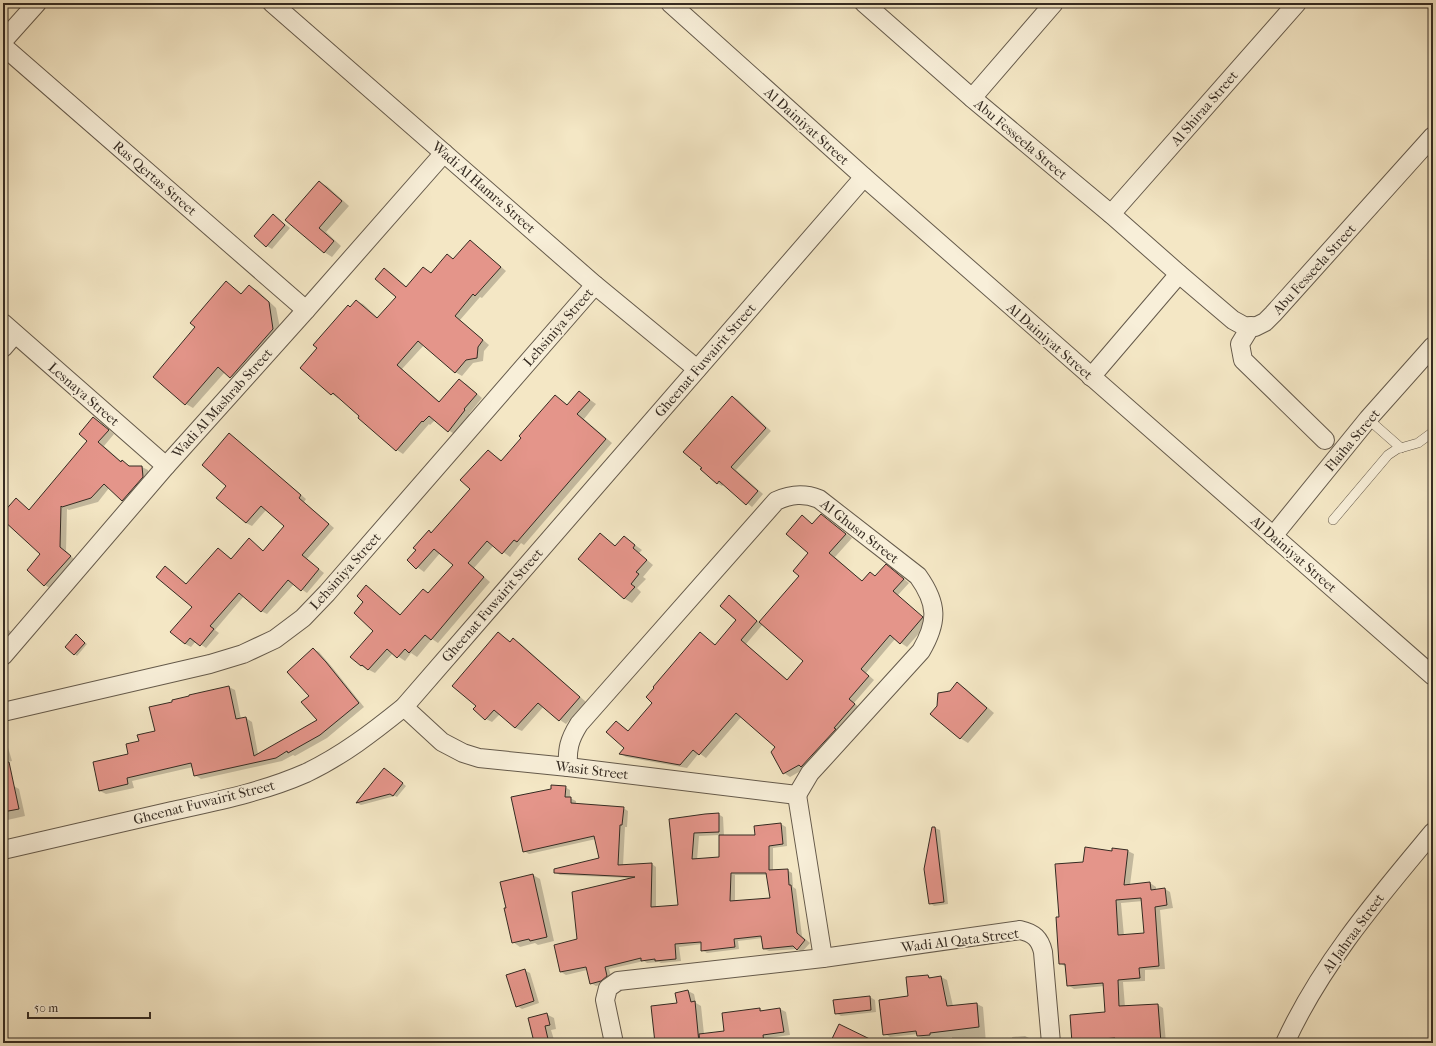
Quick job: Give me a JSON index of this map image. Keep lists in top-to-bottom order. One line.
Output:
{"streets":{"street":["Al Shiraa Street","Al Dainiyat Street","Abu Fesseela Street","Ras Qertas Street","Wadi Al Hamra Street","Lehsiniya Street","Gheenat Fuwairit Street","Lesnaya Street","Wadi Al Mashrab Street","Flaiha Street","Al Ghusn Street","Wasit Street","Al Jahraa Street","Wadi Al Qata Street"]},"crossings":[["Al Shiraa Street","Abu Fesseela Street"],["Al Dainiyat Street","Gheenat Fuwairit Street"],["Al Dainiyat Street","Flaiha Street"],["Ras Qertas Street","Wadi Al Mashrab Street"],["Wadi Al Hamra Street","Lehsiniya Street"],["Wadi Al Hamra Street","Gheenat Fuwairit Street"],["Wadi Al Hamra Street","Wadi Al Mashrab Street"],["Gheenat Fuwairit Street","Wasit Street"],["Lesnaya Street","Wadi Al Mashrab Street"],["Al Ghusn Street","Wasit Street"]],"scale_bar":"50 m"}
